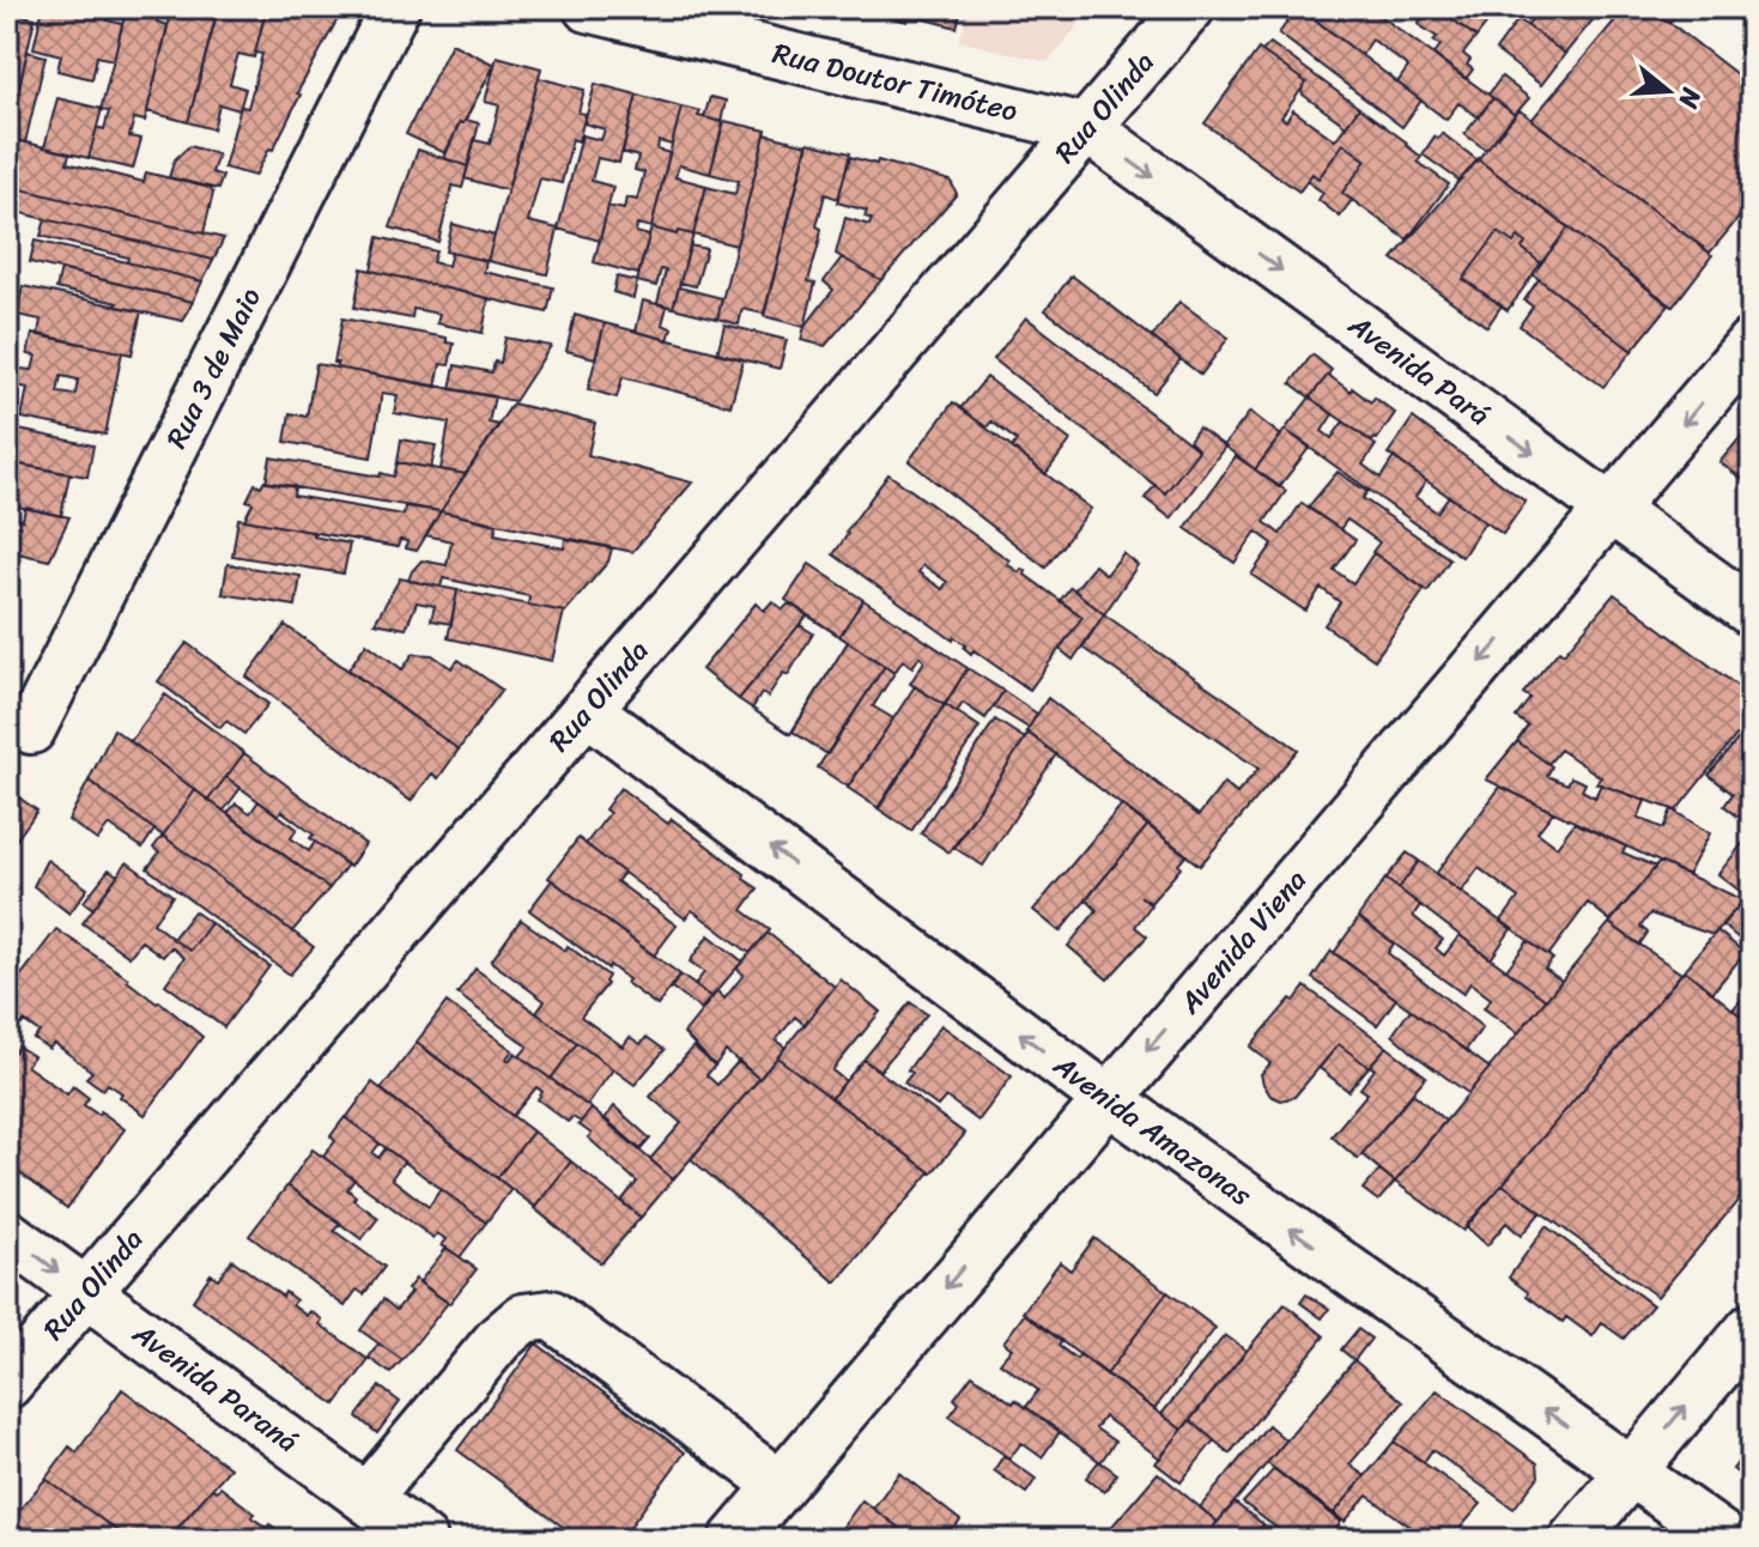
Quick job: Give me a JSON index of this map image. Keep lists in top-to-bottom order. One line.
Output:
{"streets":{"street":["Rua Doutor Timóteo","Rua Olinda","Rua 3 de Maio","Avenida Pará","Avenida Viena","Avenida Amazonas","Avenida Paraná"]},"crossings":[["Rua Doutor Timóteo","Rua Olinda"],["Rua Doutor Timóteo","Avenida Pará"],["Rua Olinda","Avenida Pará"],["Rua Olinda","Avenida Amazonas"],["Rua Olinda","Avenida Paraná"],["Avenida Pará","Avenida Viena"],["Avenida Viena","Avenida Amazonas"]],"one_way":["Avenida Pará","Avenida Viena","Avenida Amazonas"],"north":"right"}
